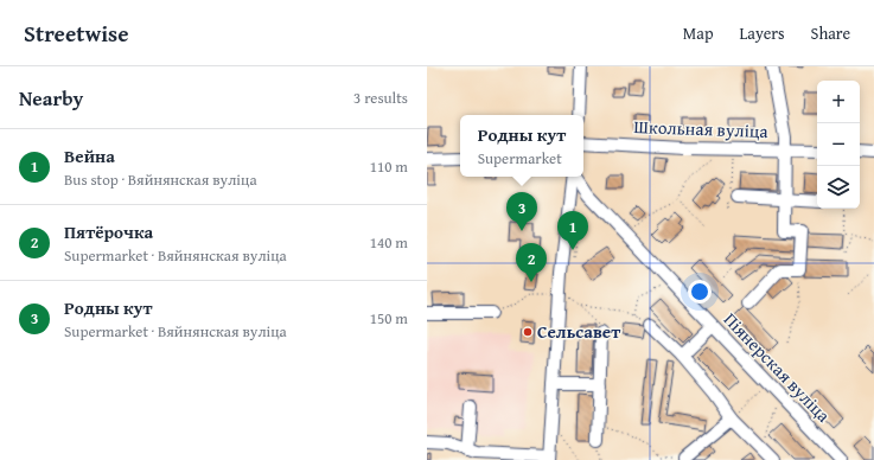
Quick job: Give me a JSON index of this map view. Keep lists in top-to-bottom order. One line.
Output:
{"streets":{"street":["Школьная вуліца","Піянерская вуліца"]},"places":["Сельсавет"],"page":{"header":"Streetwise","nav":["Map","Layers","Share"],"heading":["Nearby","3 results"],"map_buttons":["+","−"],"popup":["Родны кут","Supermarket"],"list":[{"mark":"1","name":"Вейна","note":"Bus stop · Вяйнянская вуліца","value":"110 m"},{"mark":"2","name":"Пятёрочка","note":"Supermarket · Вяйнянская вуліца","value":"140 m"},{"mark":"3","name":"Родны кут","note":"Supermarket · Вяйнянская вуліца","value":"150 m"}],"pins":["3","1","2"]}}
